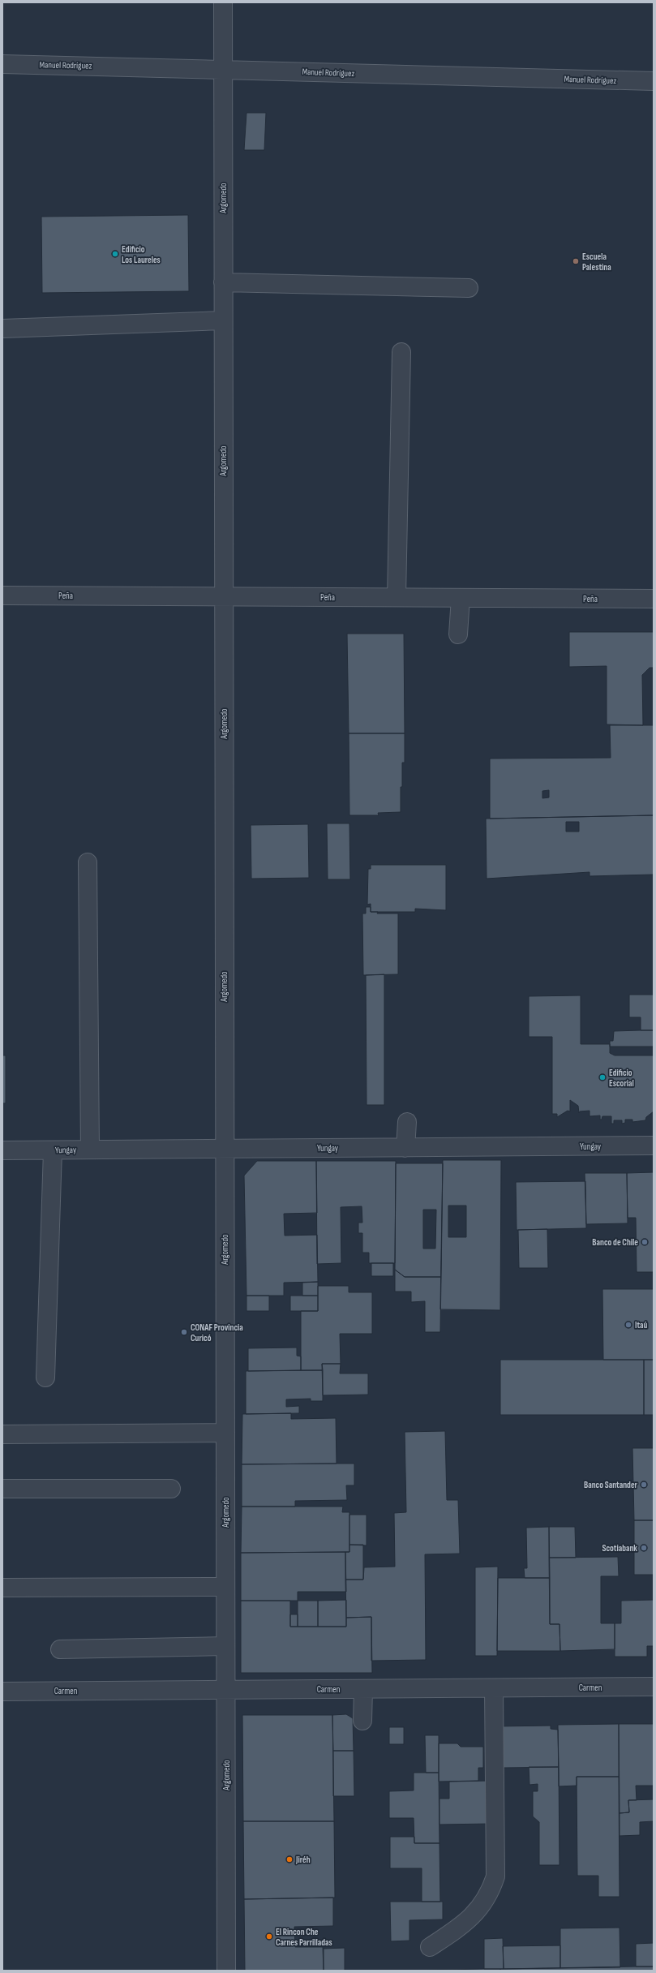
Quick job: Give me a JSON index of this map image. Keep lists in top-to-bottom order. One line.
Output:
{"streets":{"street":["Manuel Rodríguez","Argomedo","Peña","Yungay","Carmen"]},"crossings":[["Manuel Rodríguez","Argomedo"],["Argomedo","Peña"],["Argomedo","Yungay"],["Argomedo","Carmen"]],"places":["Edificio Los Laureles","Escuela Palestina","Edificio Escorial","Banco de Chile","Itaú","CONAF Provincia Curicó","Banco Santander","Scotiabank","Jiréh","El Rincon Che Carnes Parrilladas"]}
